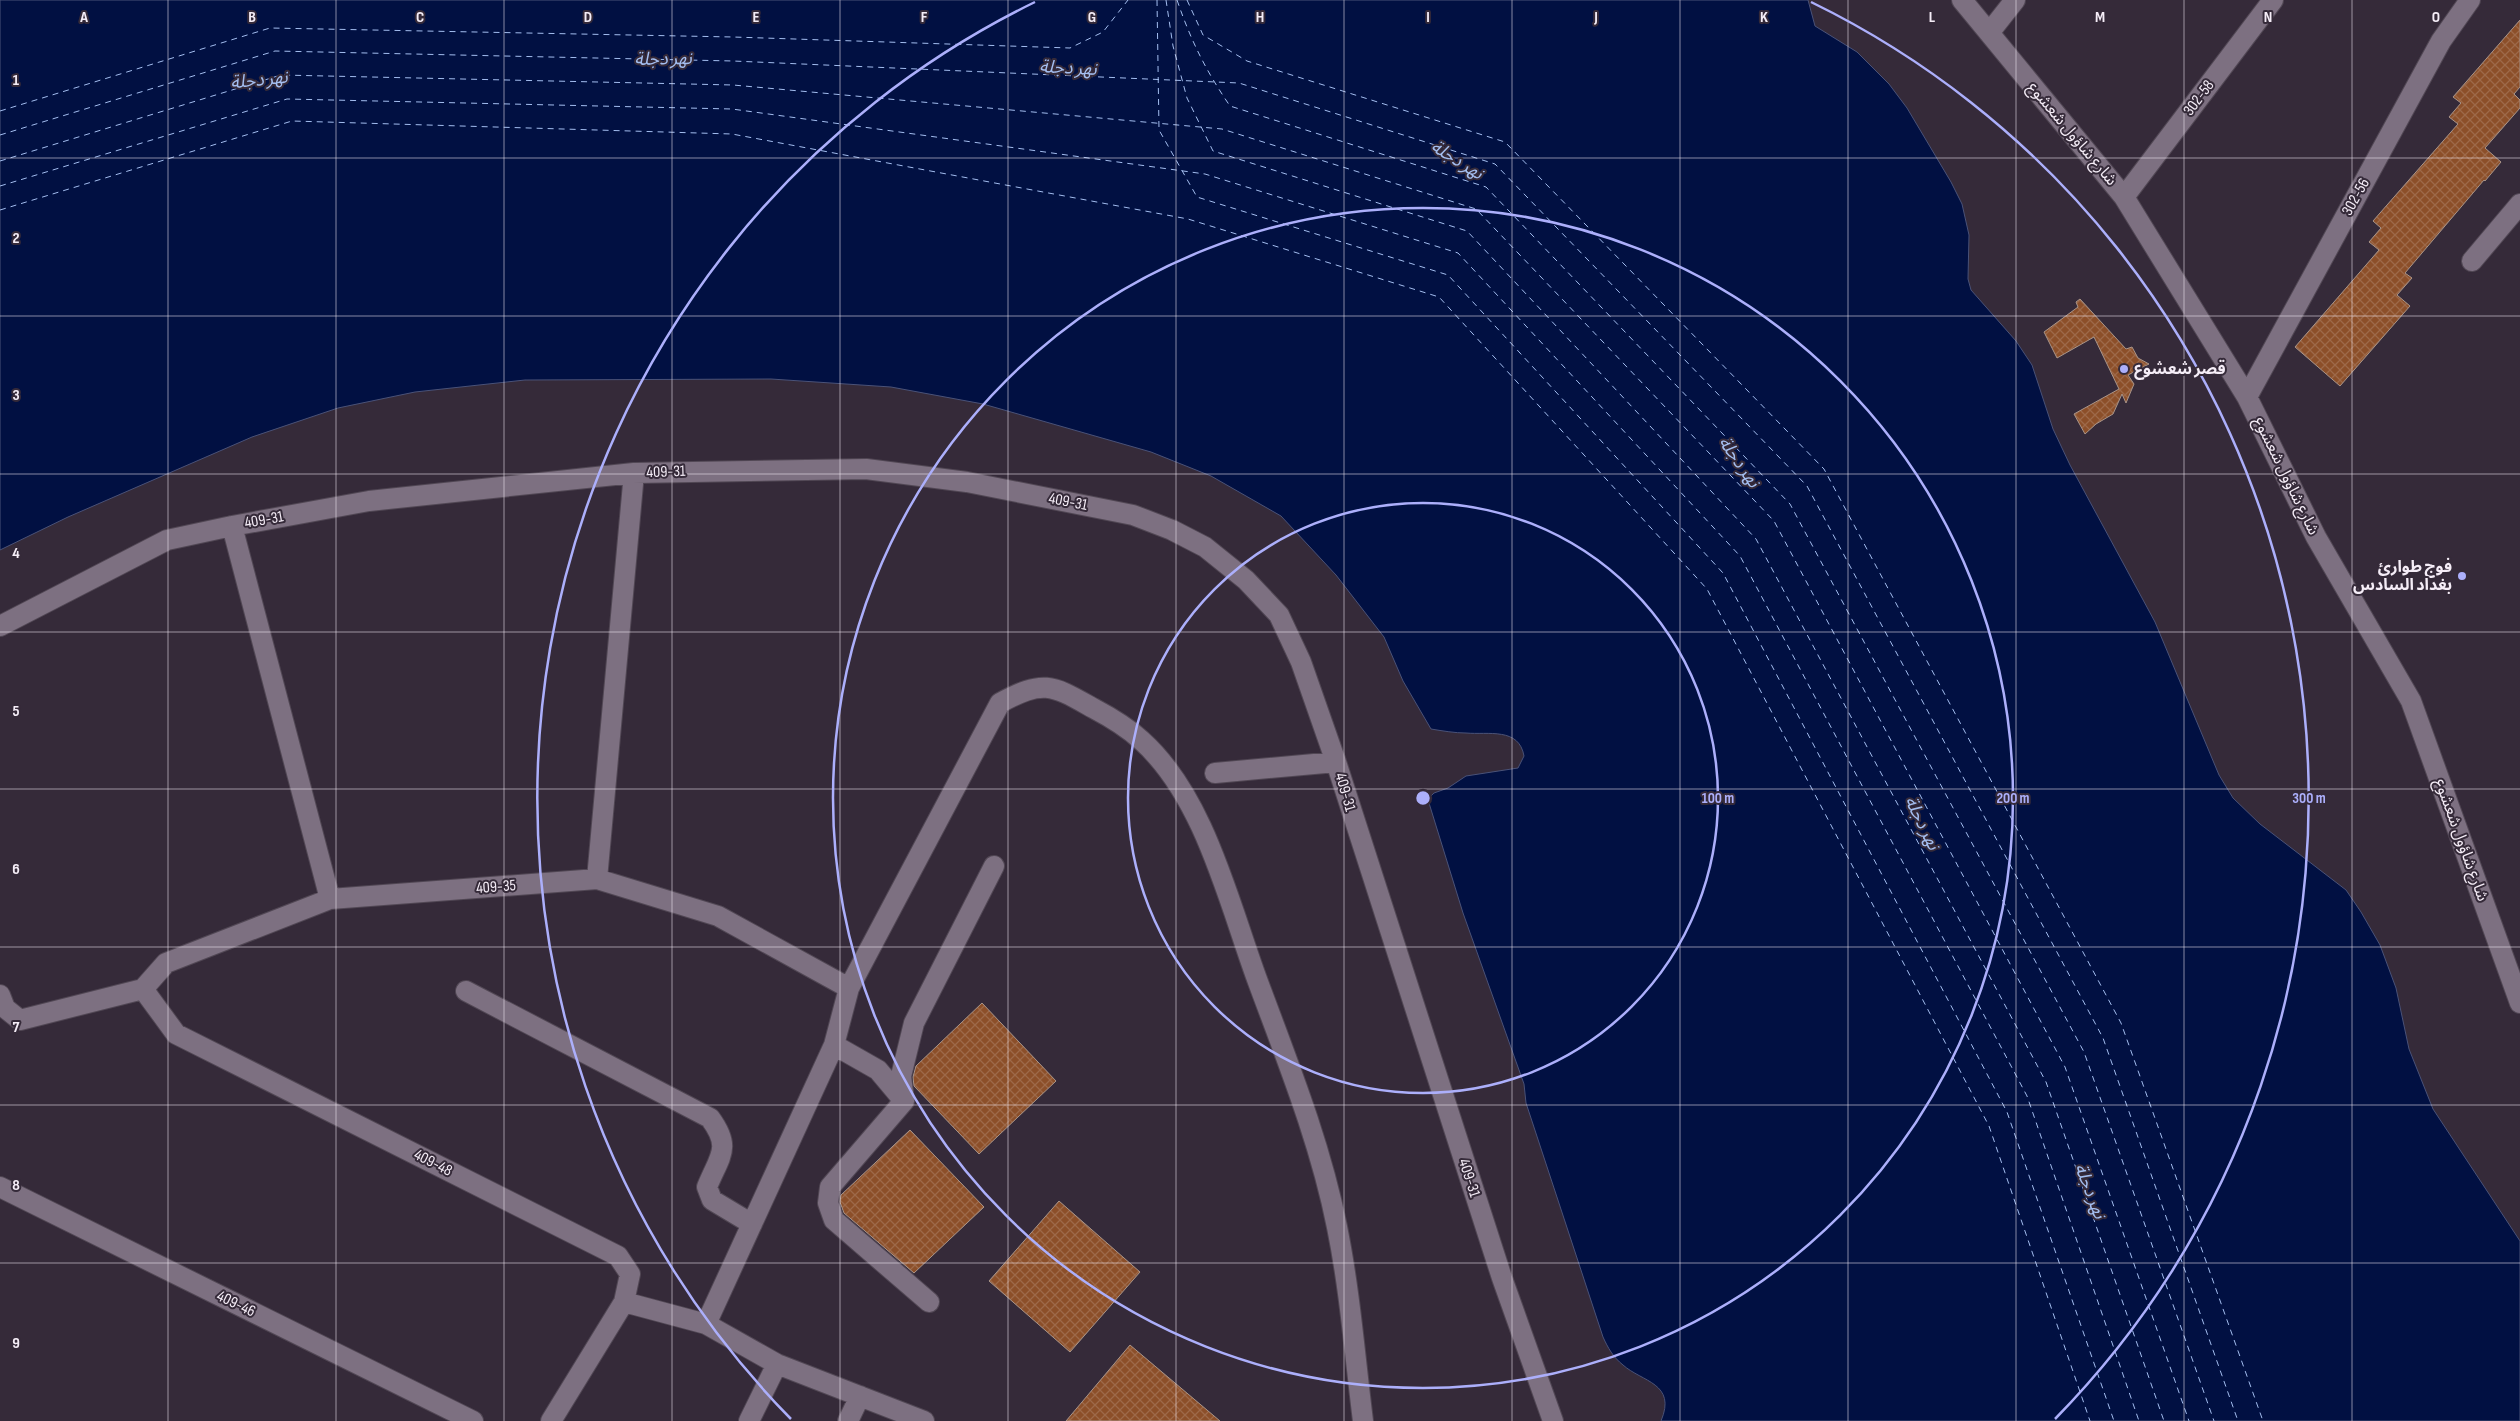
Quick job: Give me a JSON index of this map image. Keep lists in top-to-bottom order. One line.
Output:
{"streets":{"street":["302-58","شارع شاؤول شعشوع","302-56","409-31","409-35","409-48","409-46"]},"crossings":[["302-58","شارع شاؤول شعشوع"],["شارع شاؤول شعشوع","302-56"],["409-35","409-48"]],"water":["نهر دجلة"],"places":["قصر شعشوع","فوج طوارئ بغداد السادس"],"grid":{"columns":["A","B","C","D","E","F","G","H","I","J","K","L","M","N","O"],"rows":["1","2","3","4","5","6","7","8","9"]},"rings":["100 m","200 m","300 m"]}
